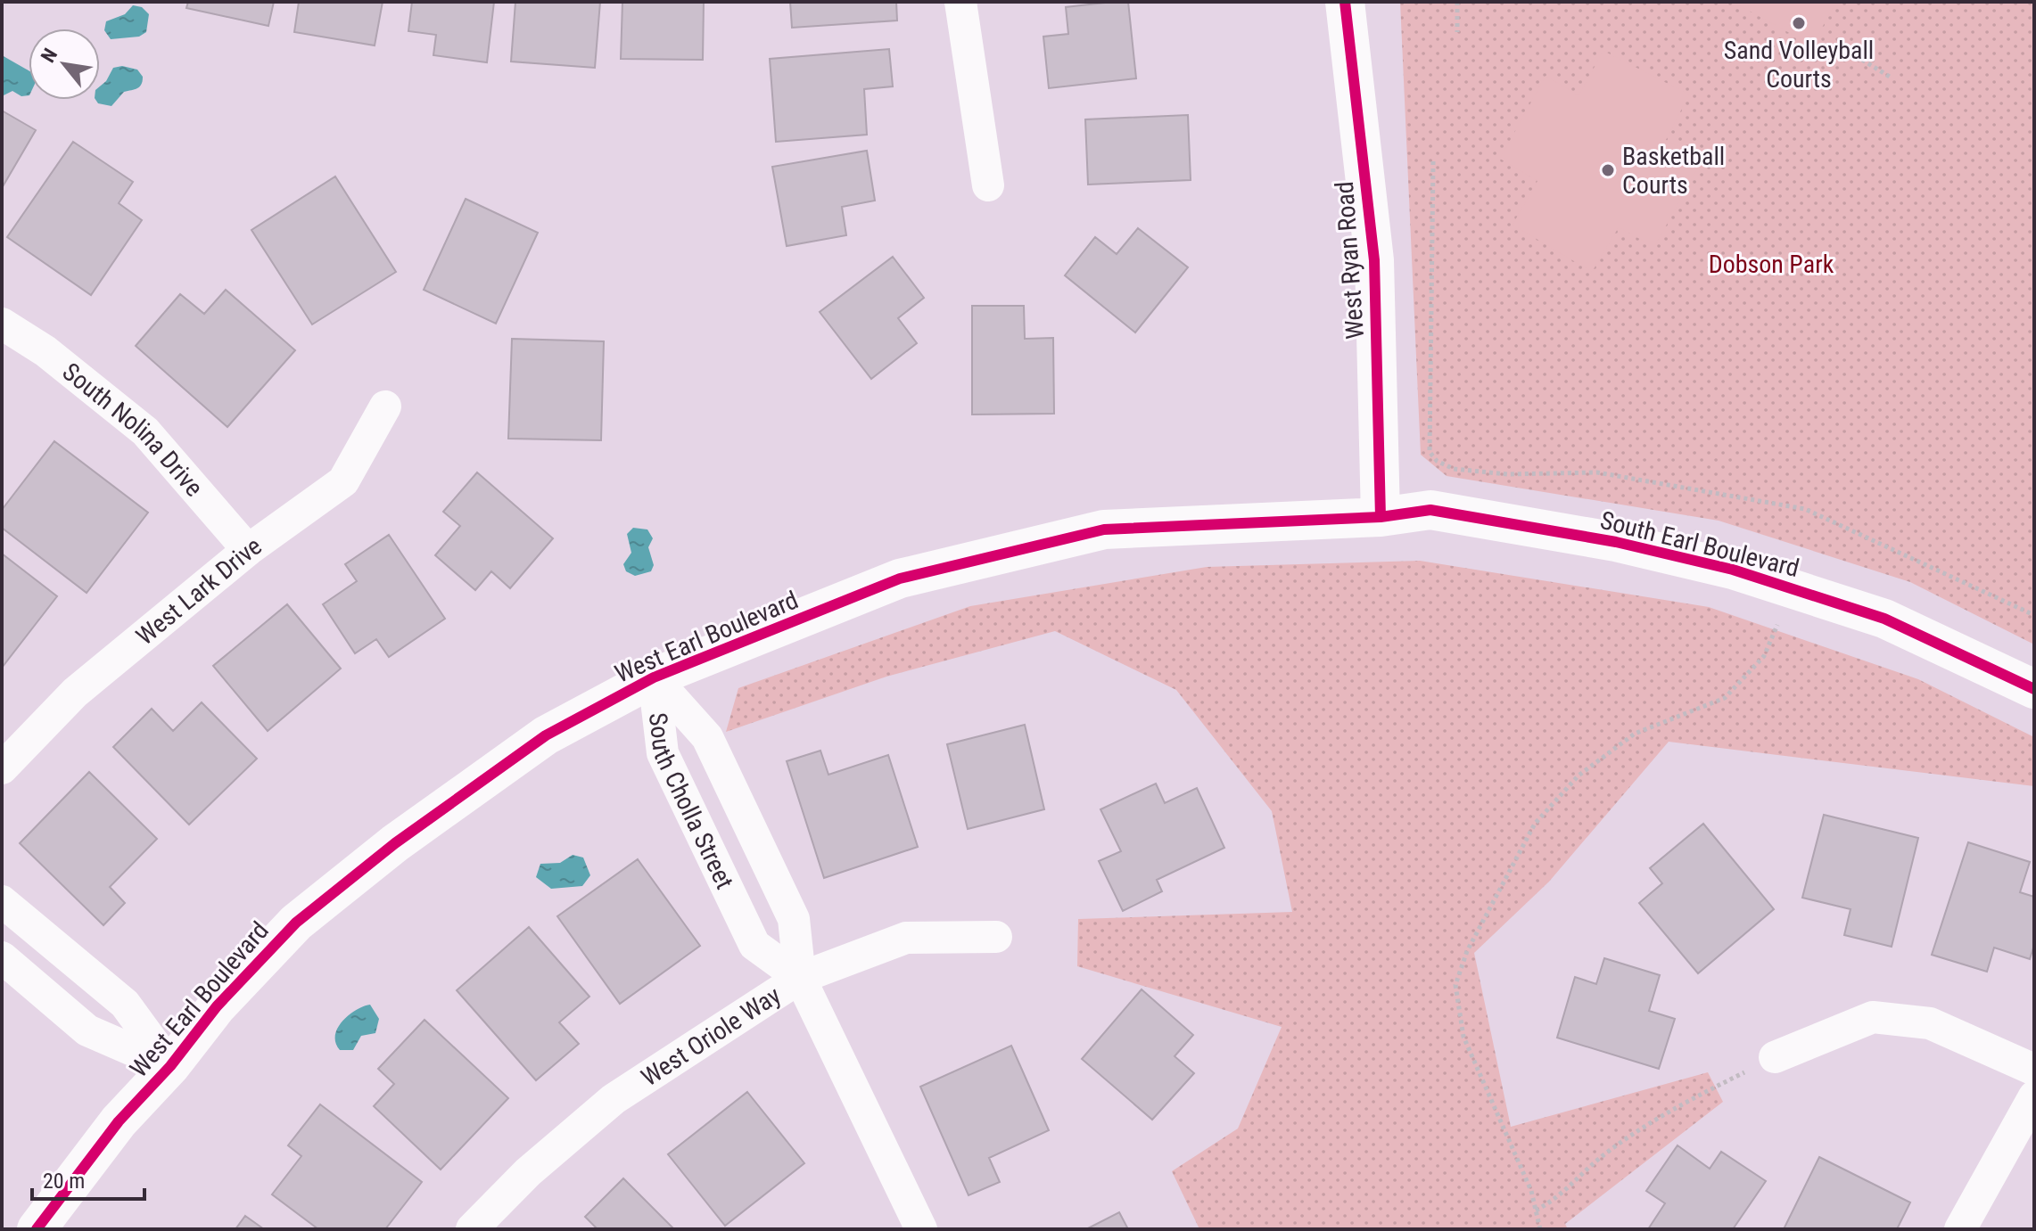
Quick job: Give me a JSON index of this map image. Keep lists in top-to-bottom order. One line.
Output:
{"streets":{"street":["West Ryan Road","South Nolina Drive","South Earl Boulevard","West Lark Drive","West Earl Boulevard","South Cholla Street","West Oriole Way"]},"crossings":[["West Ryan Road","South Earl Boulevard"],["West Ryan Road","West Earl Boulevard"],["South Nolina Drive","West Lark Drive"],["South Earl Boulevard","West Earl Boulevard"],["West Earl Boulevard","South Cholla Street"],["South Cholla Street","West Oriole Way"]],"parks":["Dobson Park"],"places":["Sand Volleyball Courts","Basketball Courts"],"scale_bar":"20 m","north":"top left"}
